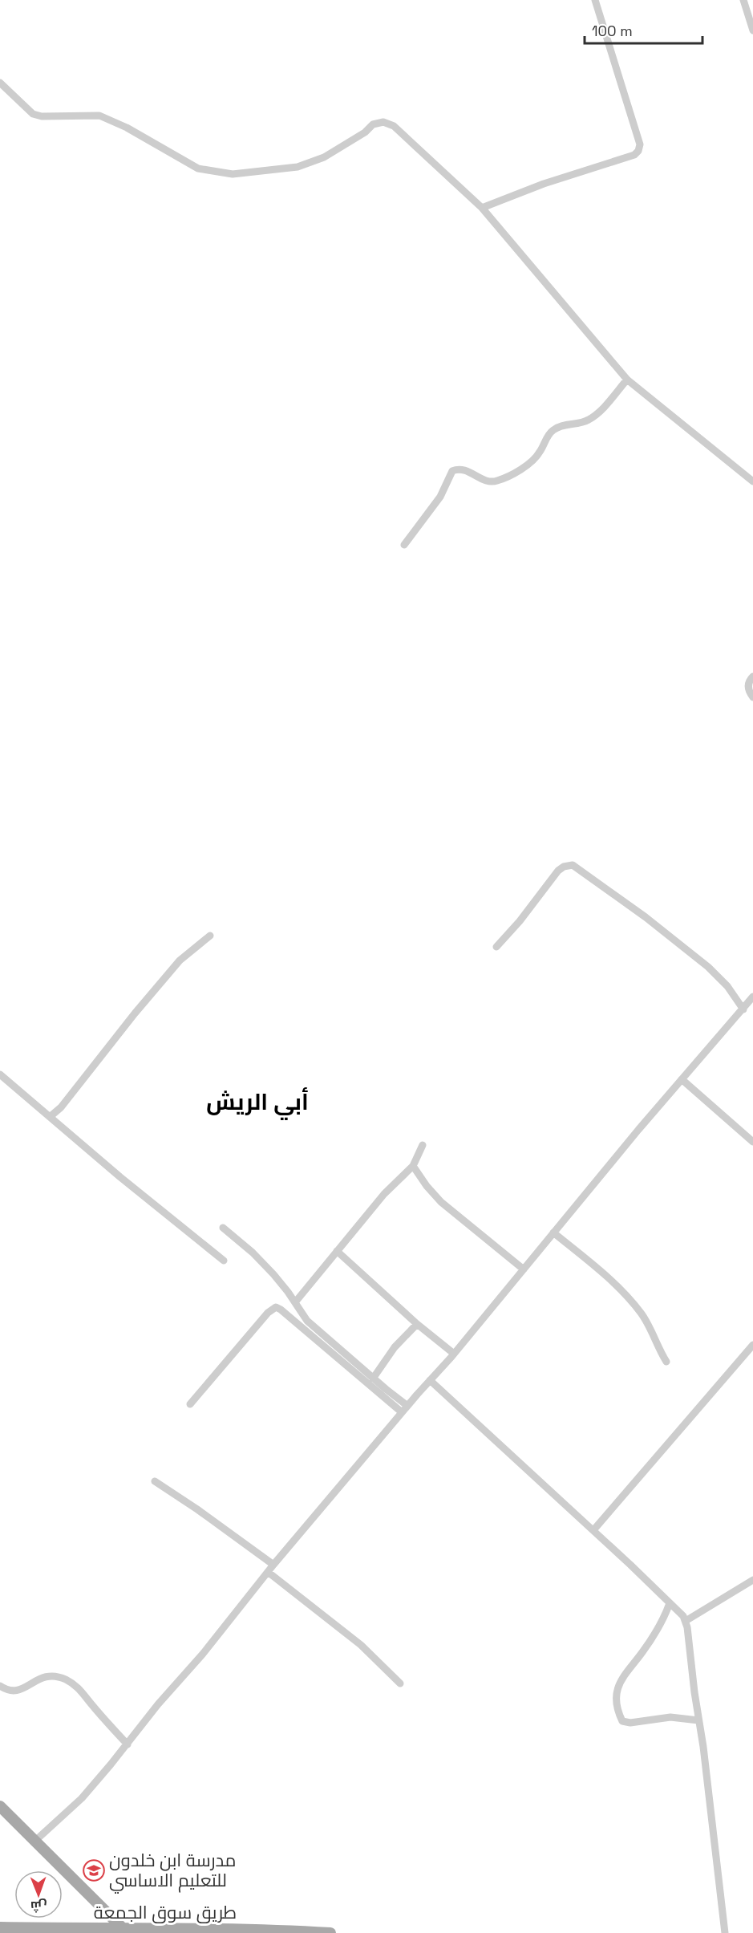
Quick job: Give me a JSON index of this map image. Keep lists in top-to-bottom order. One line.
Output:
{"streets":{"main road":["طريق سوق الجمعة"]},"districts":["أبي الريش"],"places":{"school or university":["مدرسة ابن خلدون للتعليم الاساسي"]},"scale_bar":"100 m","north":"bottom"}
